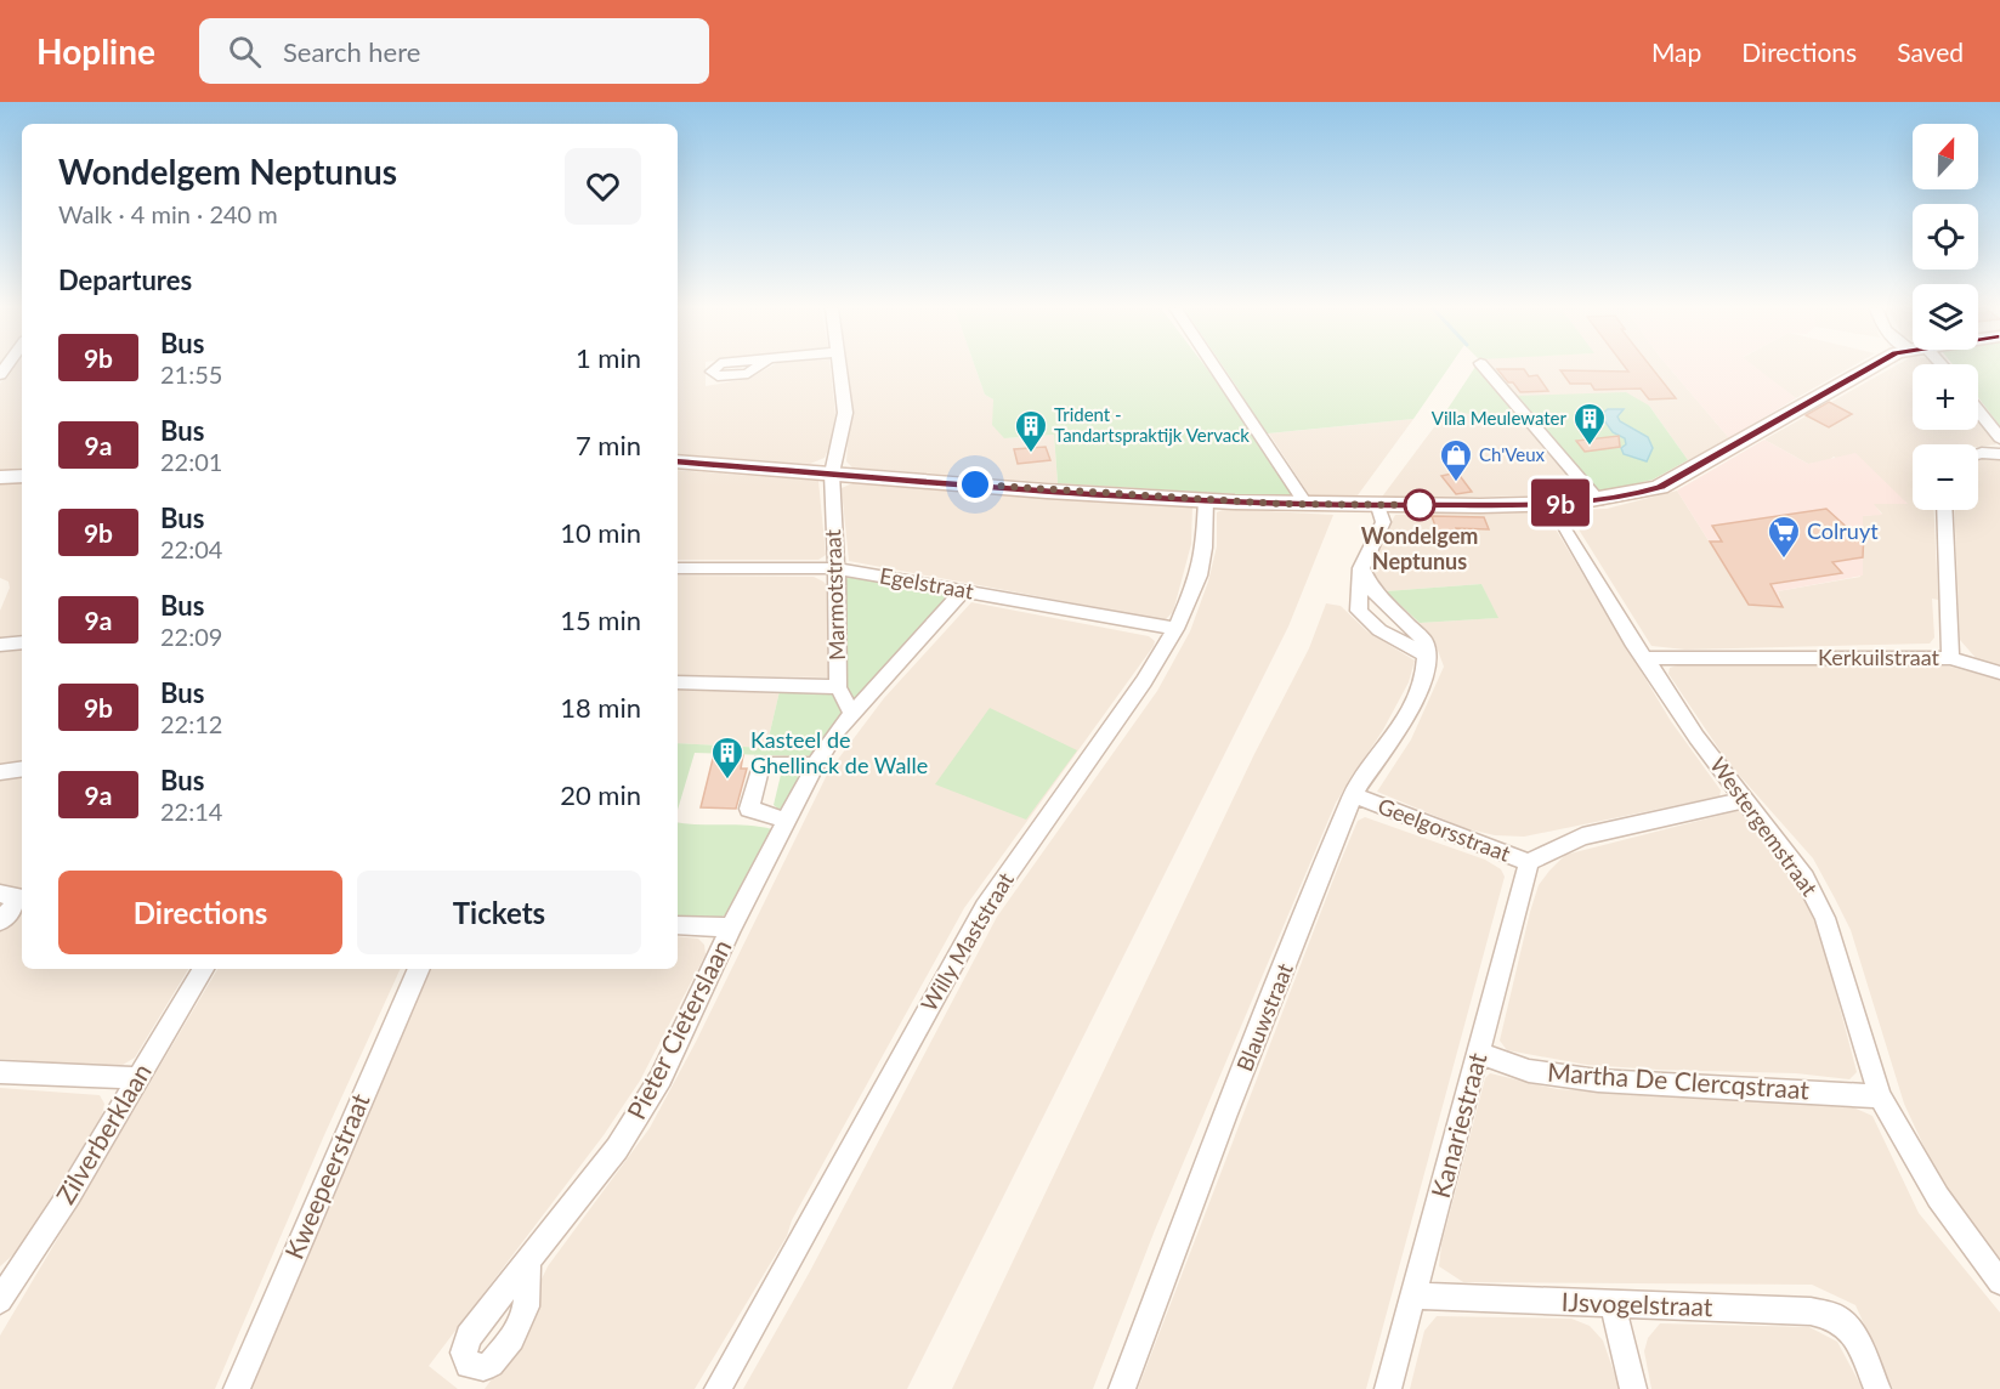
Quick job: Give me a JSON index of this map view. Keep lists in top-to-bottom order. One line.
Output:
{"streets":{"street":["Egelstraat","Marmotstraat","Kerkuilstraat","Westergemstraat","Geelgorsstraat","Willy Maststraat","Blauwstraat","Pieter Cieterslaan","Martha De Clercqstraat","Kanariestraat","Zilverberklaan","Kweepeerstraat","IJsvogelstraat"]},"crossings":[["Egelstraat","Marmotstraat"],["Egelstraat","Willy Maststraat"],["Egelstraat","Pieter Cieterslaan"],["Marmotstraat","Pieter Cieterslaan"],["Kerkuilstraat","Westergemstraat"],["Westergemstraat","Geelgorsstraat"],["Westergemstraat","Martha De Clercqstraat"],["Geelgorsstraat","Blauwstraat"],["Geelgorsstraat","Kanariestraat"],["Martha De Clercqstraat","Kanariestraat"],["Kanariestraat","IJsvogelstraat"]],"places":{"building":["Villa Meulewater","Trident - Tandartspraktijk Vervack","Kasteel de Ghellinck de Walle"],"shop":["Ch'Veux"],"other":["Wondelgem Neptunus"],"supermarket":["Colruyt"]},"lines":["bus line 9b"],"north":"top","page":{"header":"Hopline","search":"Search here","nav":["Map","Directions","Saved"],"on_map":"9b","map_buttons":["+","−"],"heading":[["Wondelgem Neptunus","Walk · 4 min · 240 m"],"Departures"],"list":[{"mark":"9b","name":"Bus","note":"21:55","value":"1 min"},{"mark":"9a","name":"Bus","note":"22:01","value":"7 min"},{"mark":"9b","name":"Bus","note":"22:04","value":"10 min"},{"mark":"9a","name":"Bus","note":"22:09","value":"15 min"},{"mark":"9b","name":"Bus","note":"22:12","value":"18 min"},{"mark":"9a","name":"Bus","note":"22:14","value":"20 min"}],"buttons":["Directions","Tickets"]}}
